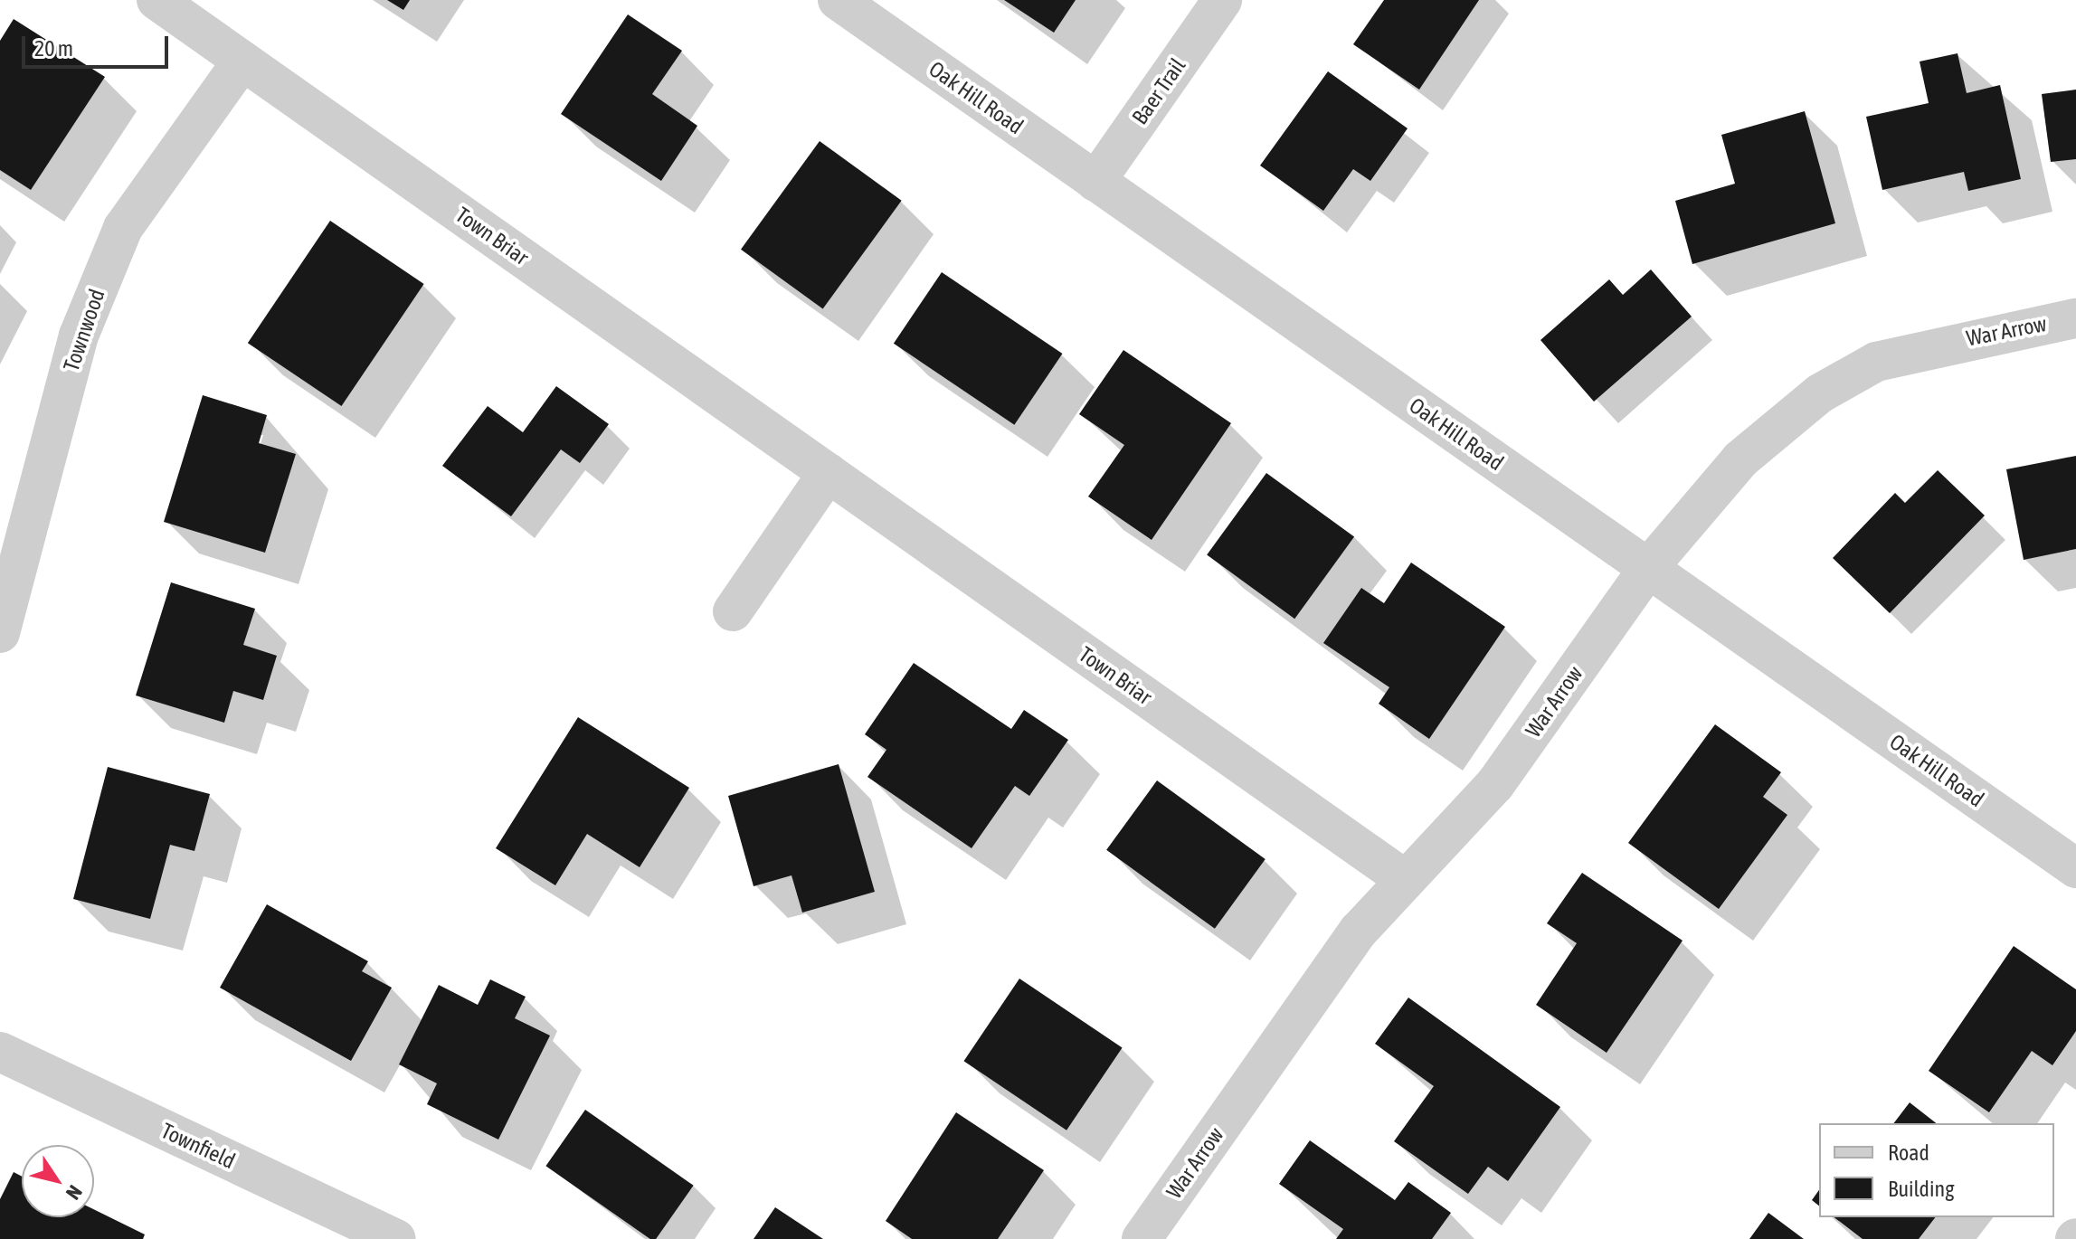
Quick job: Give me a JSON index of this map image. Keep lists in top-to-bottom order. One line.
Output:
{"streets":{"street":["Baer Trail","Oak Hill Road","Town Briar","Townwood","War Arrow","Townfield"]},"crossings":[["Baer Trail","Oak Hill Road"],["Oak Hill Road","War Arrow"],["Town Briar","Townwood"],["Town Briar","War Arrow"]],"legend":["Road","Building"],"scale_bar":"20 m","north":"bottom right"}
